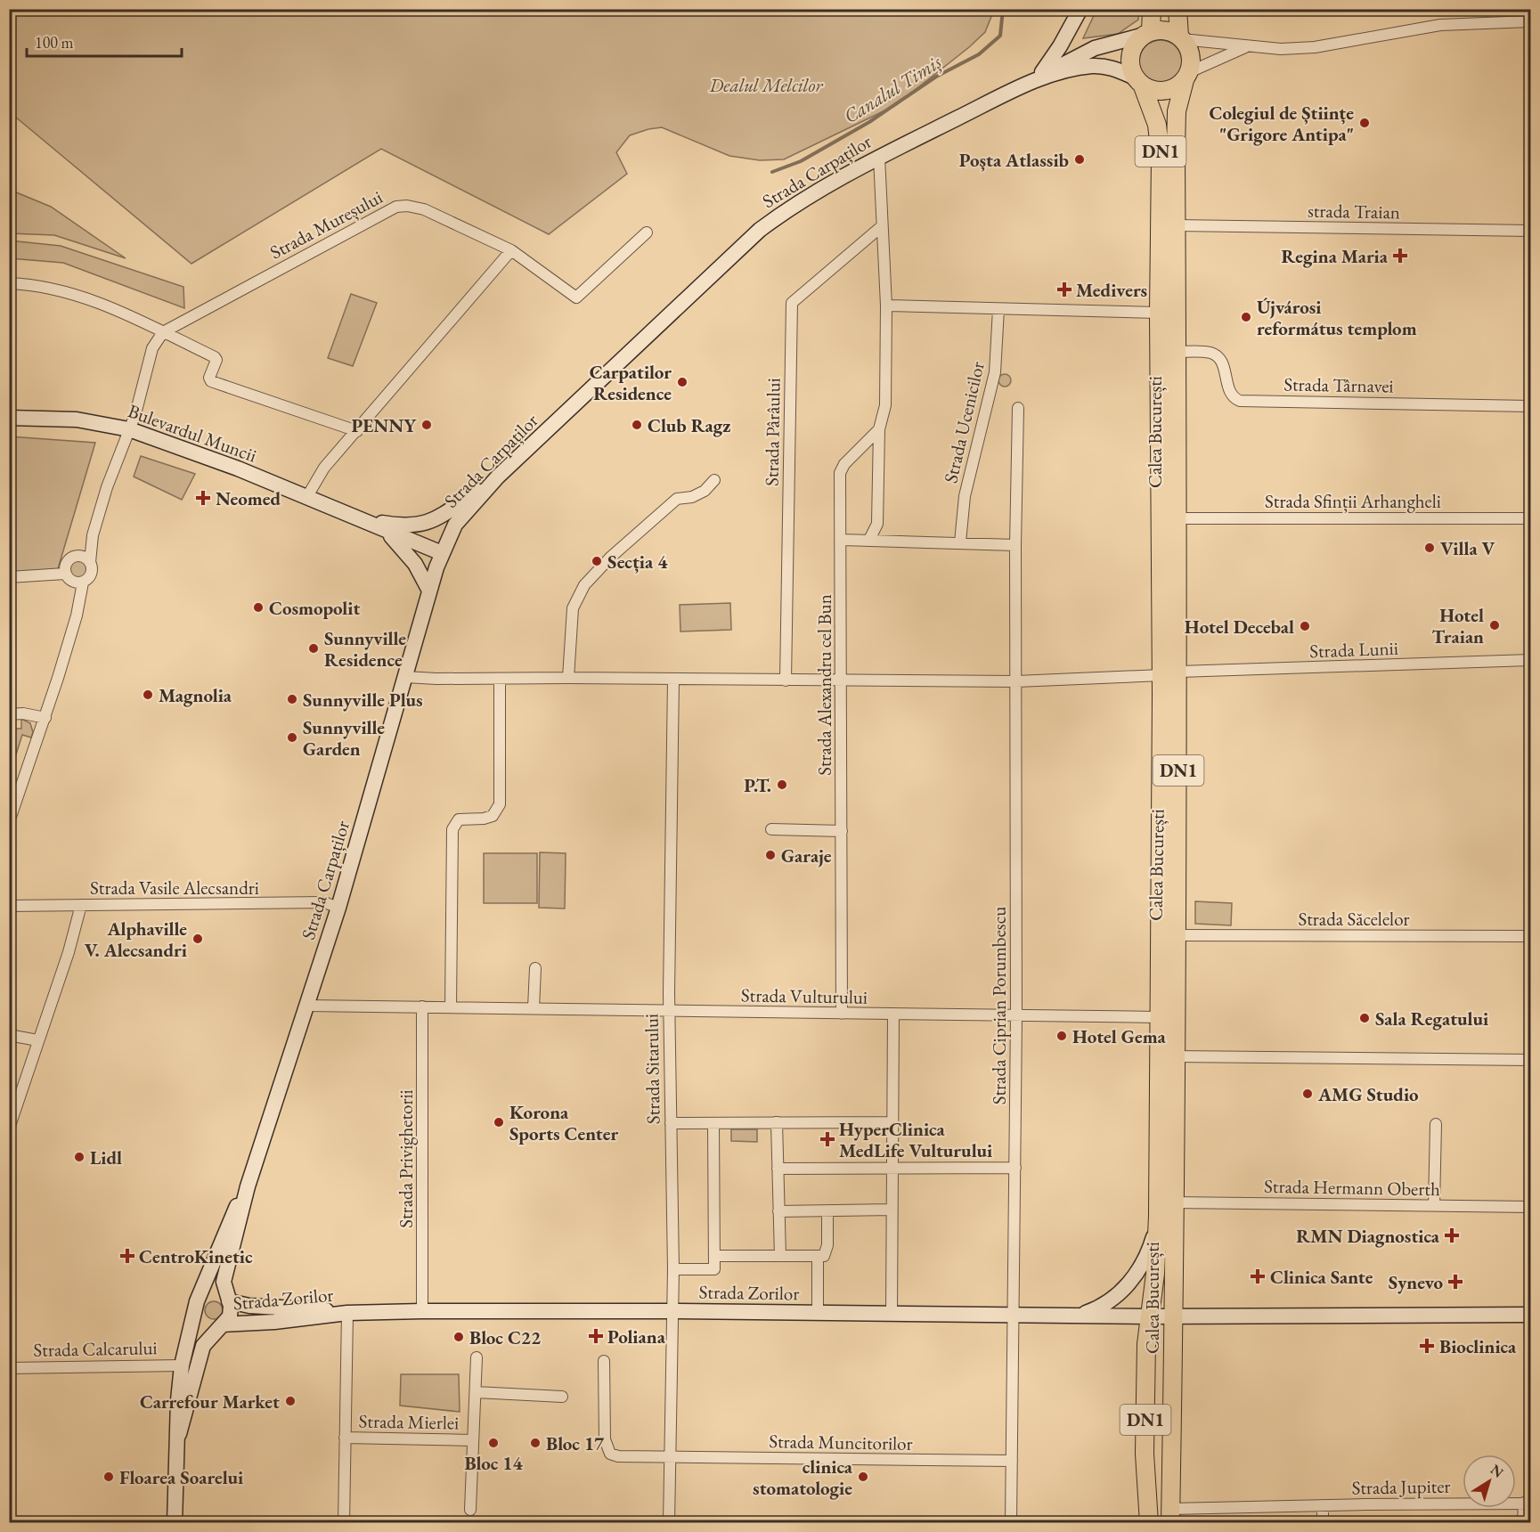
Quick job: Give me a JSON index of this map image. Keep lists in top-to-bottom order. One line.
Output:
{"streets":{"main road":["DN1","Strada Carpaților","Calea București","Bulevardul Muncii","Strada Zorilor"],"street":["strada Traian","Strada Mureșului","Strada Târnavei","Strada Ucenicilor","Strada Pârâului","Strada Sfinții Arhangheli","Strada Lunii","Strada Alexandru cel Bun","Strada Vasile Alecsandri","Strada Săcelelor","Strada Vulturului","Strada Ciprian Porumbescu","Strada Sitarului","Strada Privighetorii","Strada Hermann Oberth","Strada Calcarului","Strada Mierlei","Strada Muncitorilor","Strada Jupiter"]},"crossings":[["DN1","Strada Carpaților"],["DN1","Calea București"],["Strada Carpaților","Calea București"],["Strada Carpaților","Bulevardul Muncii"],["Strada Carpaților","Strada Vasile Alecsandri"],["Strada Carpaților","Strada Vulturului"],["Strada Carpaților","Strada Zorilor"],["Strada Carpaților","Strada Calcarului"],["strada Traian","Calea București"],["Strada Târnavei","Calea București"],["Calea București","Strada Sfinții Arhangheli"],["Calea București","Strada Lunii"],["Calea București","Strada Săcelelor"],["Calea București","Strada Vulturului"],["Calea București","Strada Hermann Oberth"],["Calea București","Strada Zorilor"],["Calea București","Strada Jupiter"],["Strada Alexandru cel Bun","Strada Vulturului"],["Strada Vulturului","Strada Ciprian Porumbescu"],["Strada Vulturului","Strada Sitarului"],["Strada Vulturului","Strada Privighetorii"],["Strada Ciprian Porumbescu","Strada Zorilor"],["Strada Ciprian Porumbescu","Strada Muncitorilor"],["Strada Sitarului","Strada Zorilor"],["Strada Sitarului","Strada Muncitorilor"],["Strada Privighetorii","Strada Zorilor"],["Strada Zorilor","Strada Mierlei"]],"water":["Canalul Timiș"],"parks":["Dealul Melcilor"],"places":{"other":["Colegiul de Științe \"Grigore Antipa\"","Poșta Atlassib","Újvárosi református templom","Carpatilor Residence","PENNY","Club Ragz","Villa V","Secția 4","Cosmopolit","Hotel Traian","Hotel Decebal","Sunnyville Residence","Magnolia","Sunnyville Plus","Sunnyville Garden","P.T.","Garaje","Alphaville V. Alecsandri","Sala Regatului","Hotel Gema","AMG Studio","Korona Sports Center","Lidl","Bloc C22","Carrefour Market","Bloc 14","Bloc 17","Floarea Soarelui","clinica stomatologie"],"health":["Regina Maria","Medivers","Neomed","HyperClinica MedLife Vulturului","RMN Diagnostica","CentroKinetic","Clinica Sante","Synevo","Poliana","Bioclinica"]},"scale_bar":"100 m","north":"top right"}
